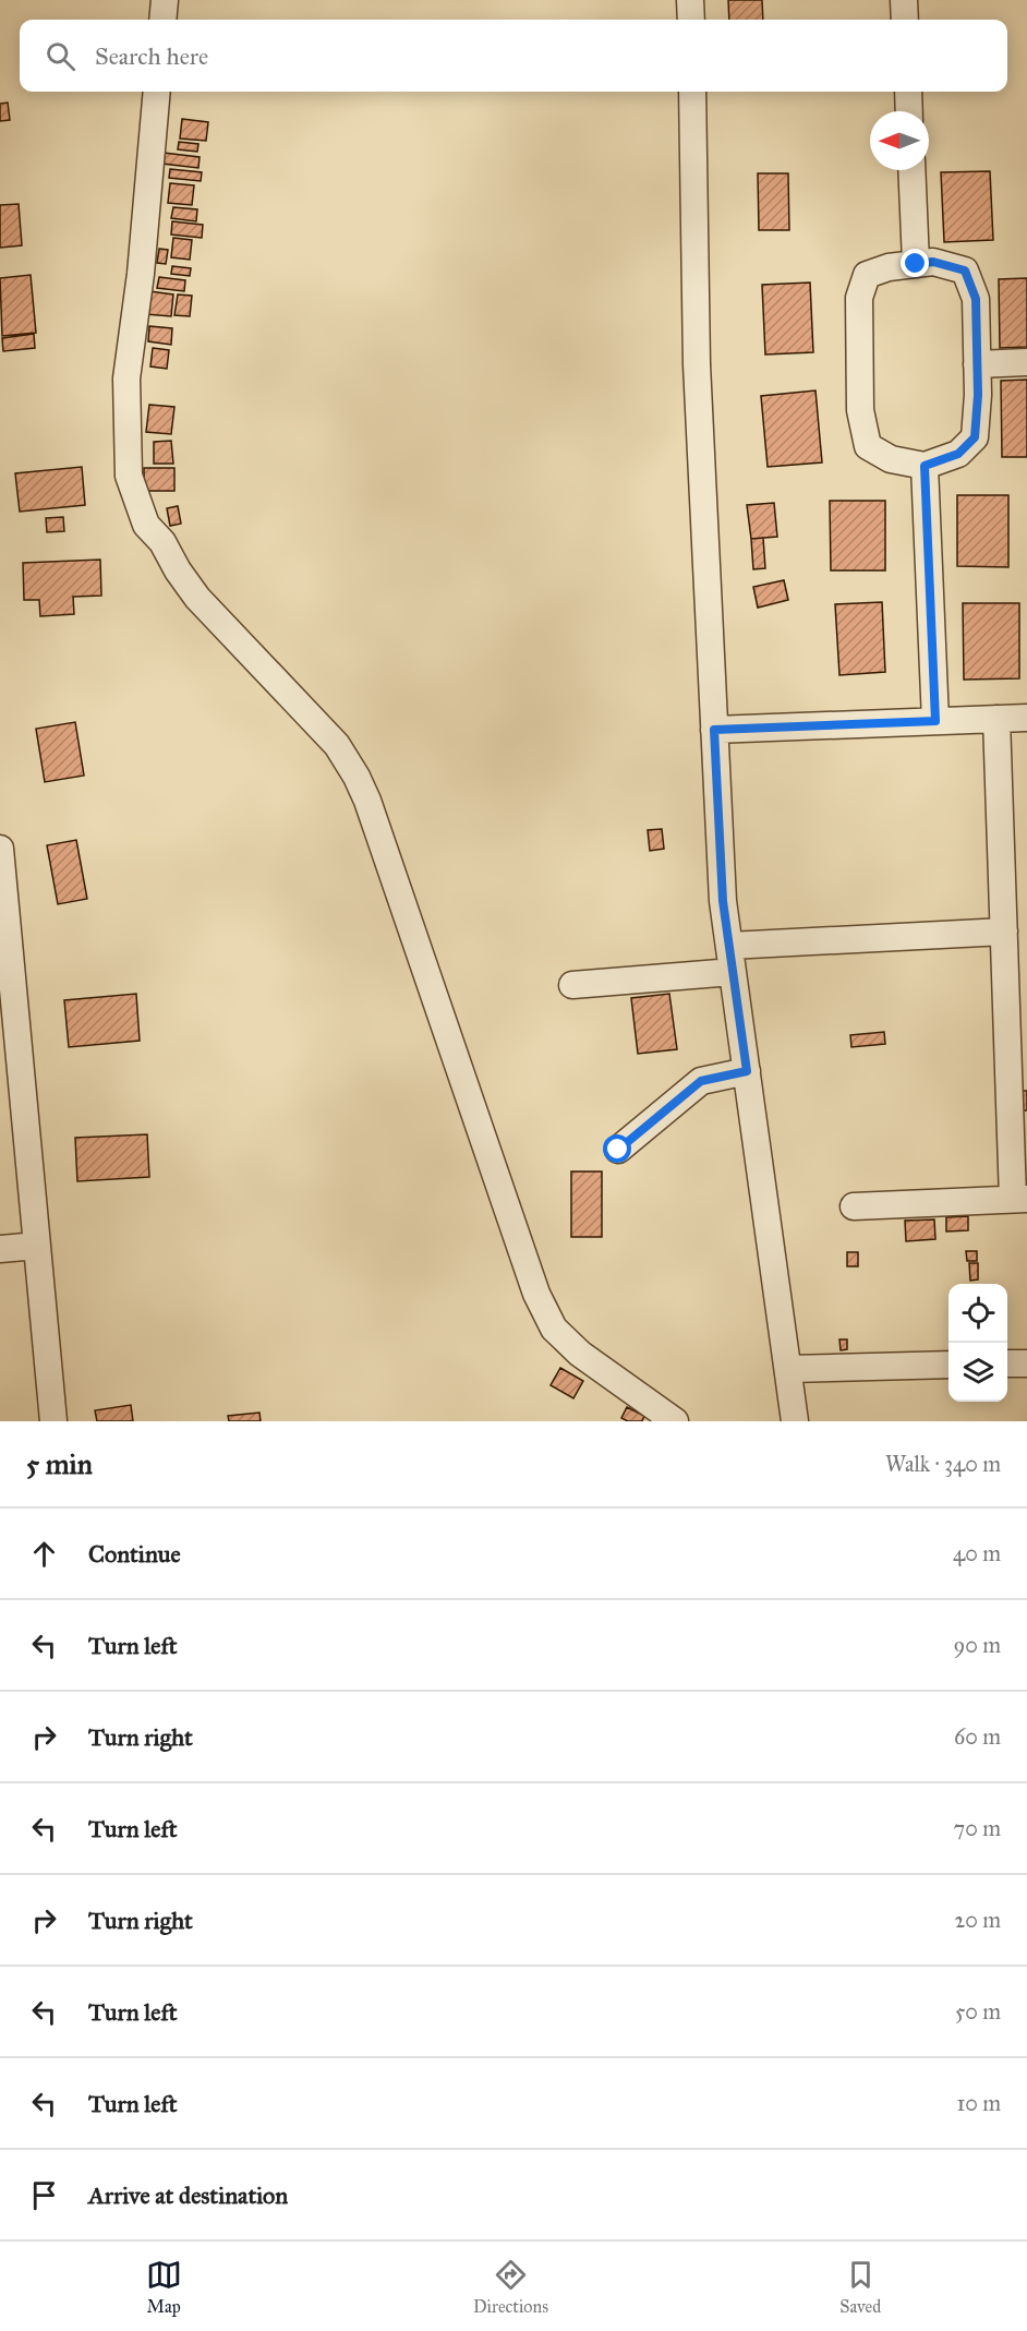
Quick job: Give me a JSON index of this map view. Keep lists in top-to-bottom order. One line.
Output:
{"north":"left","page":{"search":"Search here","heading":["5 min","Walk · 340 m"],"list":[["Continue","40 m"],["Turn left","90 m"],["Turn right","60 m"],["Turn left","70 m"],["Turn right","20 m"],["Turn left","50 m"],["Turn left","10 m"],"Arrive at destination"],"nav":["Map","Directions","Saved"]}}
